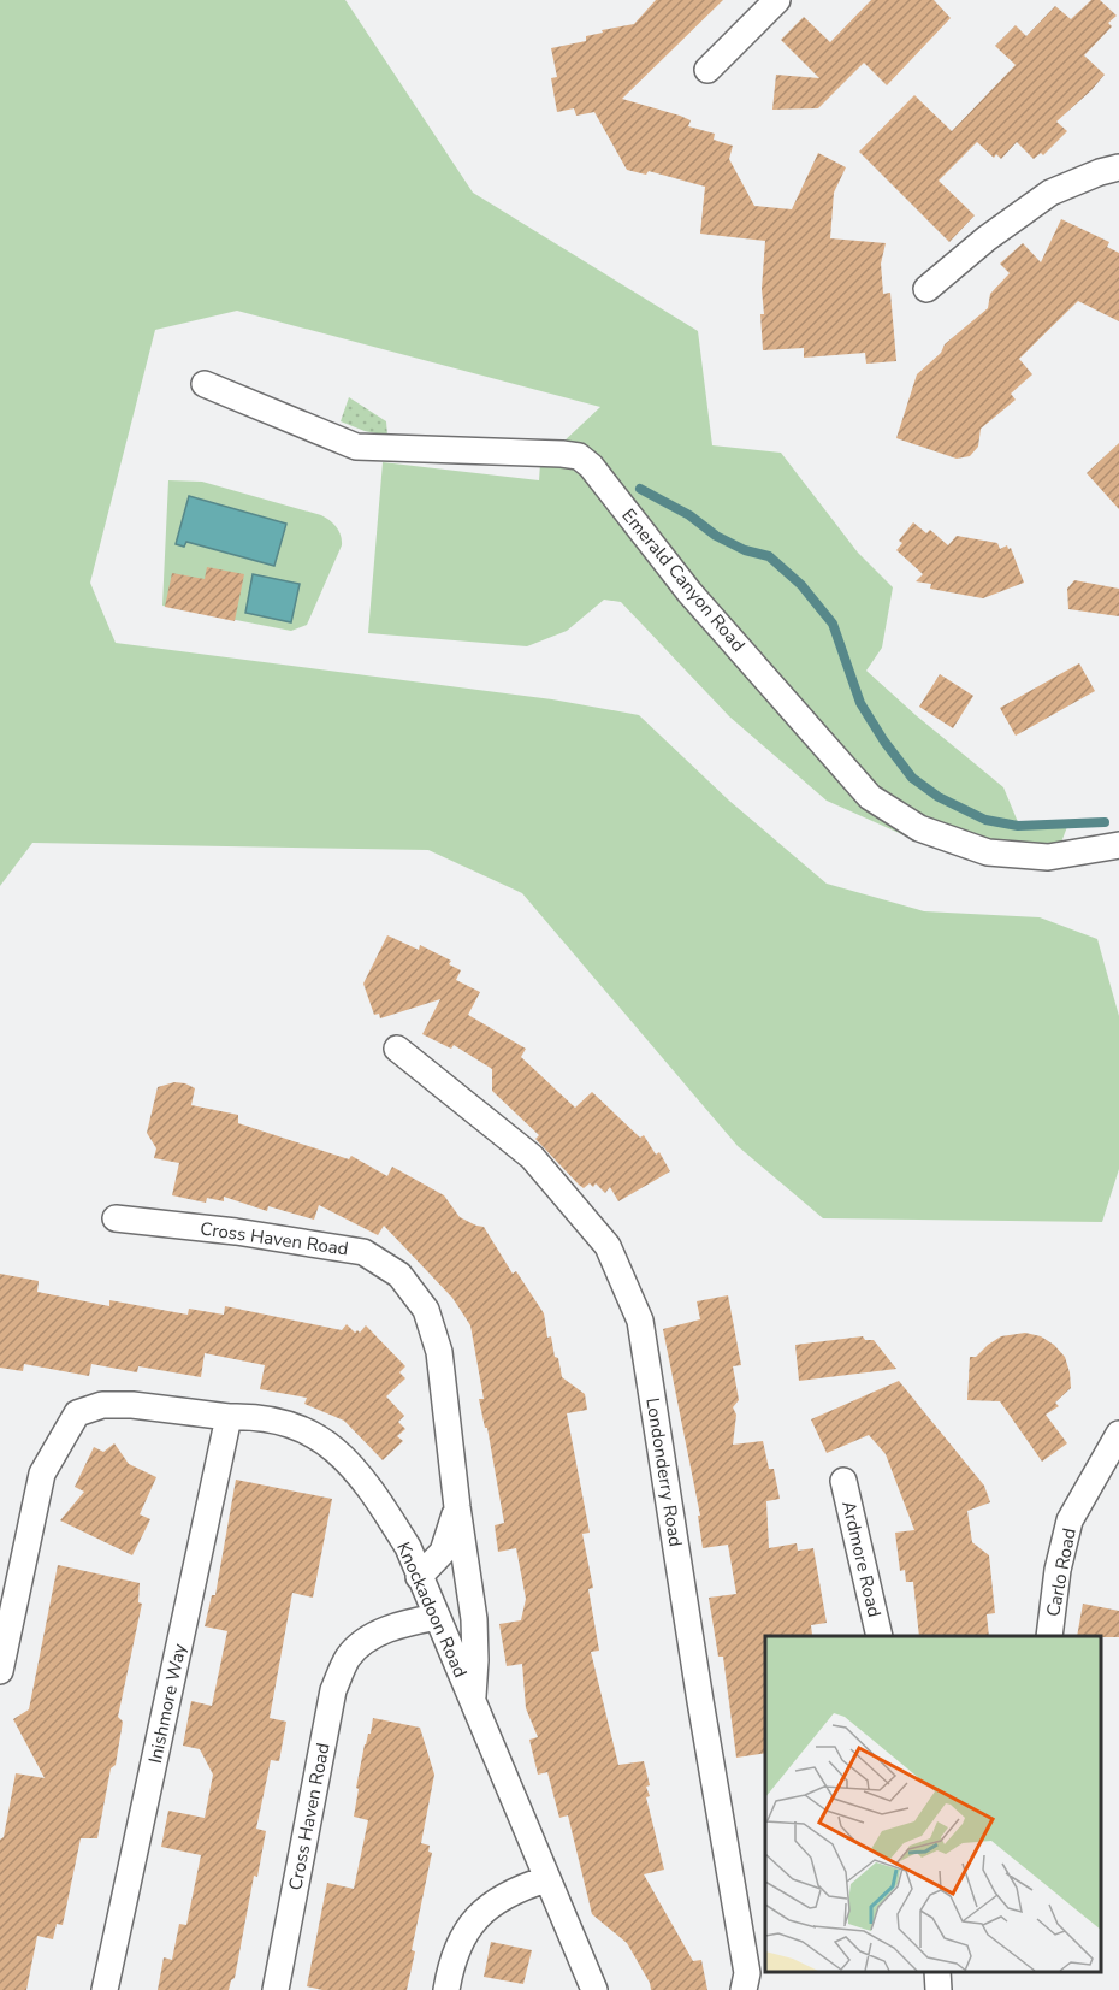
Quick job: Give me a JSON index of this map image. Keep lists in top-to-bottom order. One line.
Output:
{"streets":{"street":["Emerald Canyon Road","Cross Haven Road","Londonderry Road","Ardmore Road","Carlo Road","Knockadoon Road","Inishmore Way"]},"crossings":[["Cross Haven Road","Knockadoon Road"],["Knockadoon Road","Inishmore Way"]]}
